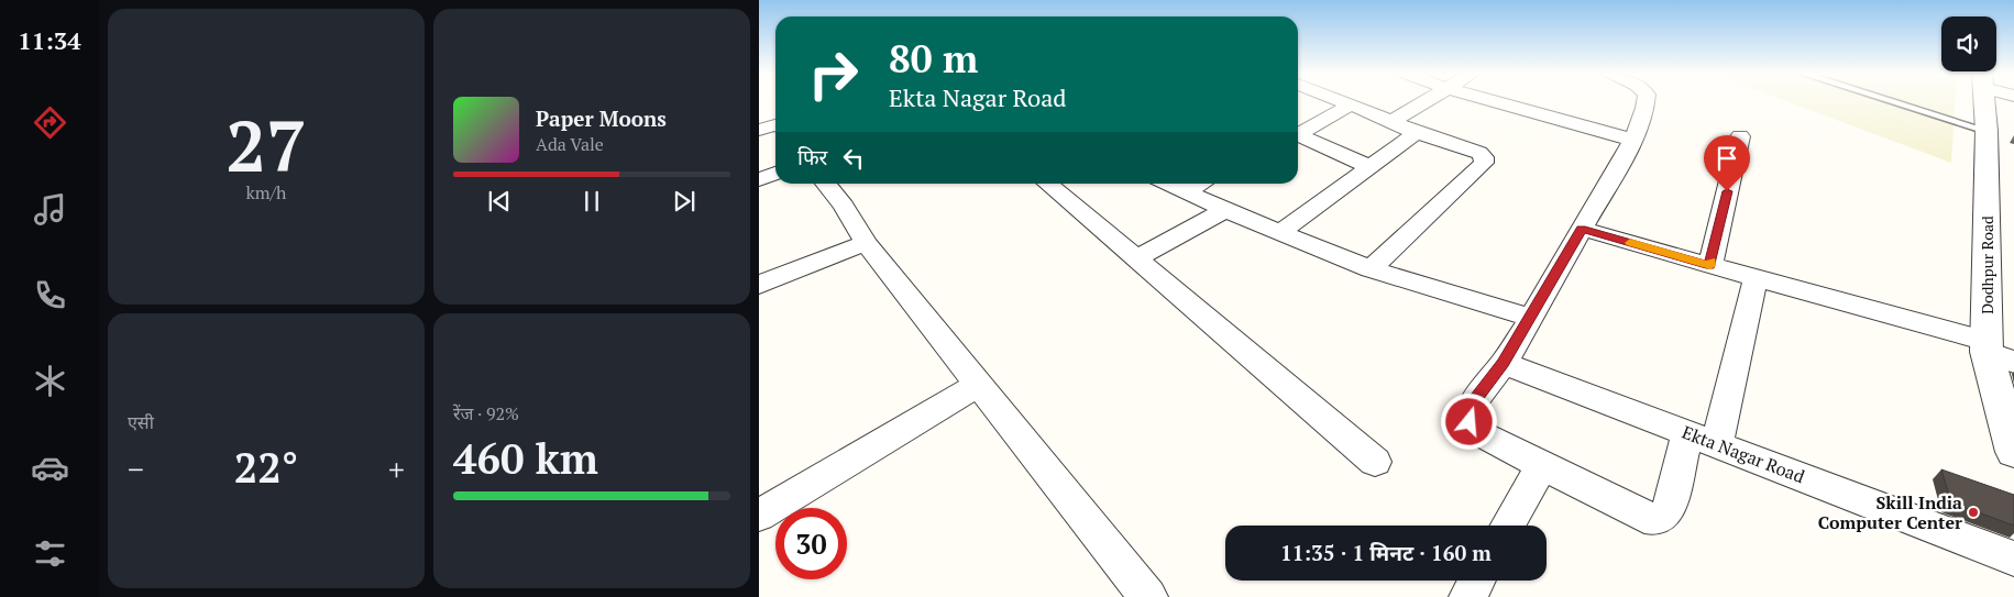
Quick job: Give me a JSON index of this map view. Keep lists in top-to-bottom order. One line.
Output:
{"streets":{"street":["Dodhpur Road","Ekta Nagar Road"]},"places":["Skill India Computer Center"],"page":{"tabs":"11:34","tile":[["27","km/h"],"एसी",["रेंज · 92%","460 km"]],"turn":["80 m","Ekta Nagar Road"],"song":["Paper Moons","Ada Vale"],"then":"फिर","heat":["−","22°","+"],"limit":"30","trip":"11:35 · 1 मिनट · 160 m"}}
